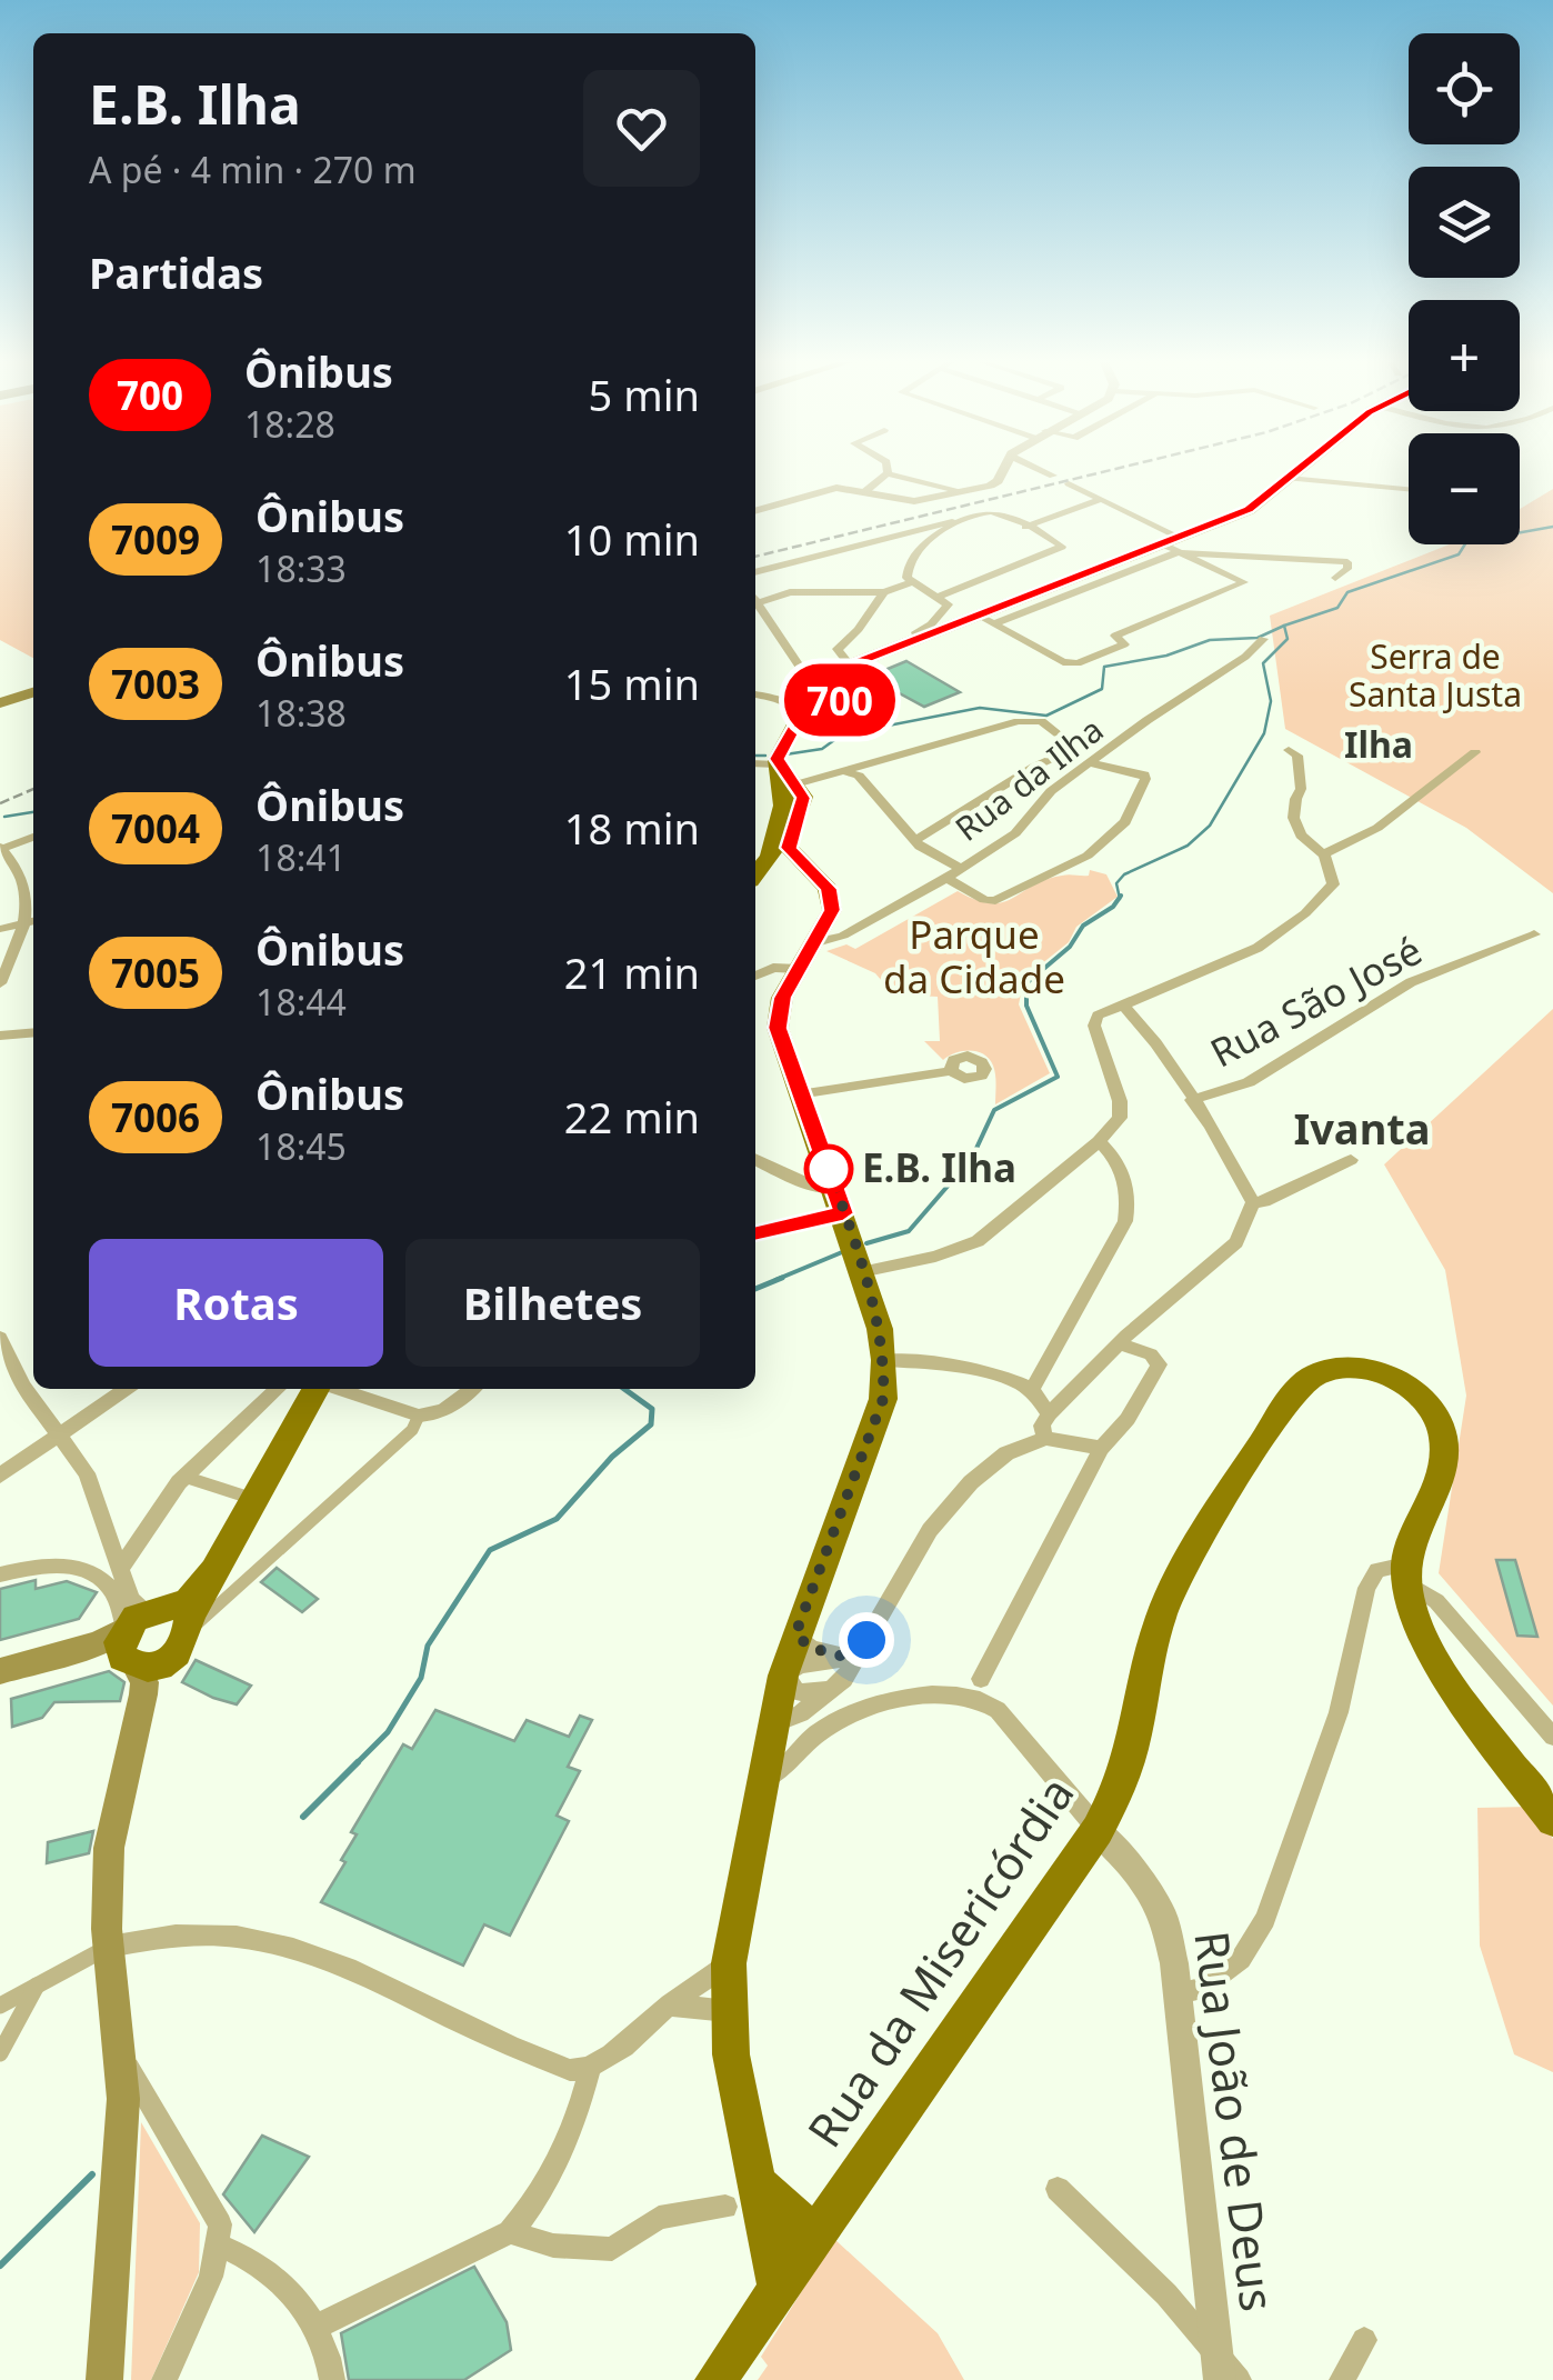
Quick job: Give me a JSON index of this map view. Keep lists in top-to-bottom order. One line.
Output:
{"streets":{"main road":["Rua da Misericórdia"],"street":["Rua da Ilha","Rua São José","Rua João de Deus"]},"crossings":[["Rua da Misericórdia","Rua João de Deus"]],"districts":["Ilha","Ivanta"],"parks":["Serra de Santa Justa","Parque da Cidade"],"places":["E.B. Ilha"],"lines":["bus line 700"],"page":{"on_map":"700","map_buttons":["+","−"],"heading":[["E.B. Ilha","A pé · 4 min · 270 m"],"Partidas"],"list":[{"mark":"700","name":"Ônibus","note":"18:28","value":"5 min"},{"mark":"7009","name":"Ônibus","note":"18:33","value":"10 min"},{"mark":"7003","name":"Ônibus","note":"18:38","value":"15 min"},{"mark":"7004","name":"Ônibus","note":"18:41","value":"18 min"},{"mark":"7005","name":"Ônibus","note":"18:44","value":"21 min"},{"mark":"7006","name":"Ônibus","note":"18:45","value":"22 min"}],"buttons":["Rotas","Bilhetes"]}}
